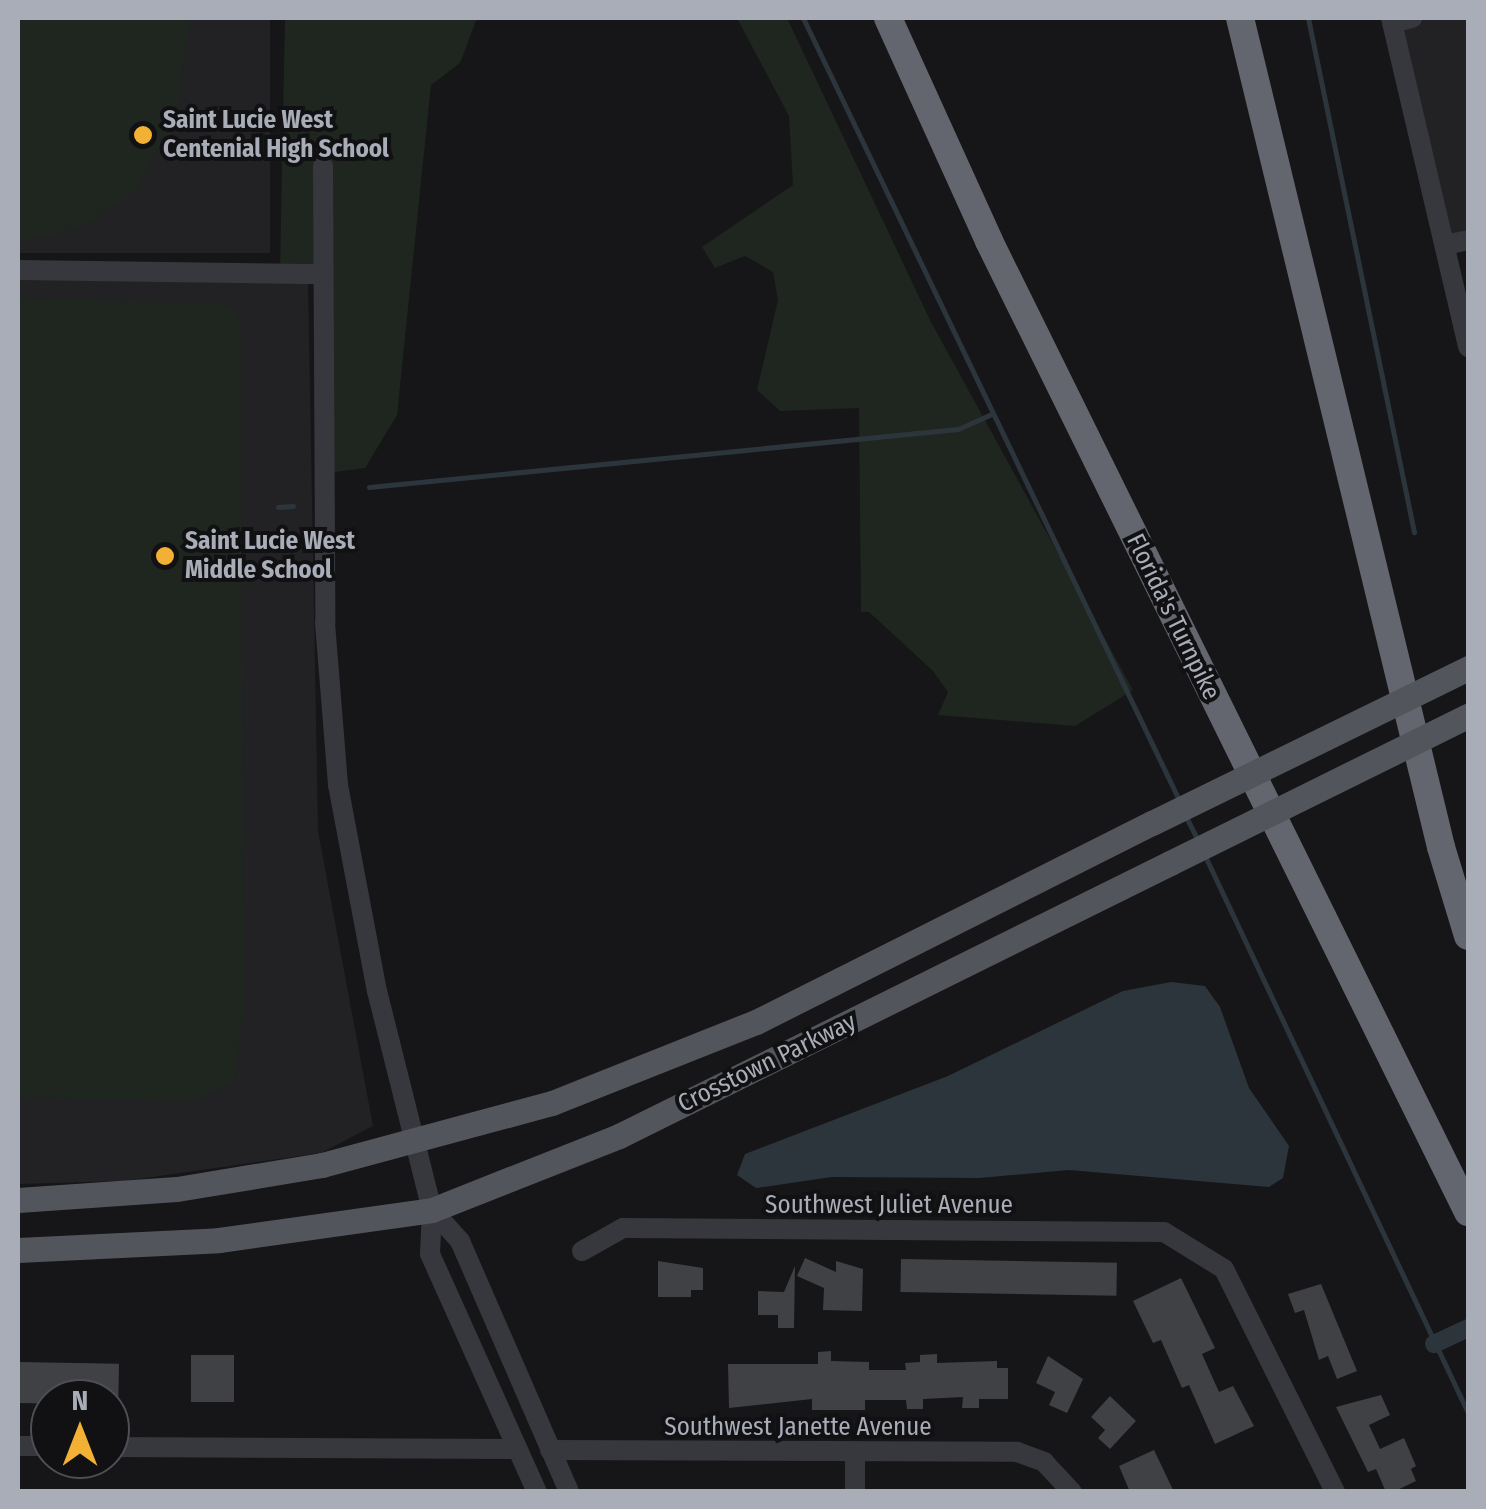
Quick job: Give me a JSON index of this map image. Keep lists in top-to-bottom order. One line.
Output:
{"streets":{"highway":["Florida's Turnpike"],"main road":["Crosstown Parkway"],"street":["Southwest Juliet Avenue","Southwest Janette Avenue"]},"places":["Saint Lucie West Centenial High School","Saint Lucie West Middle School"],"north":"top"}
